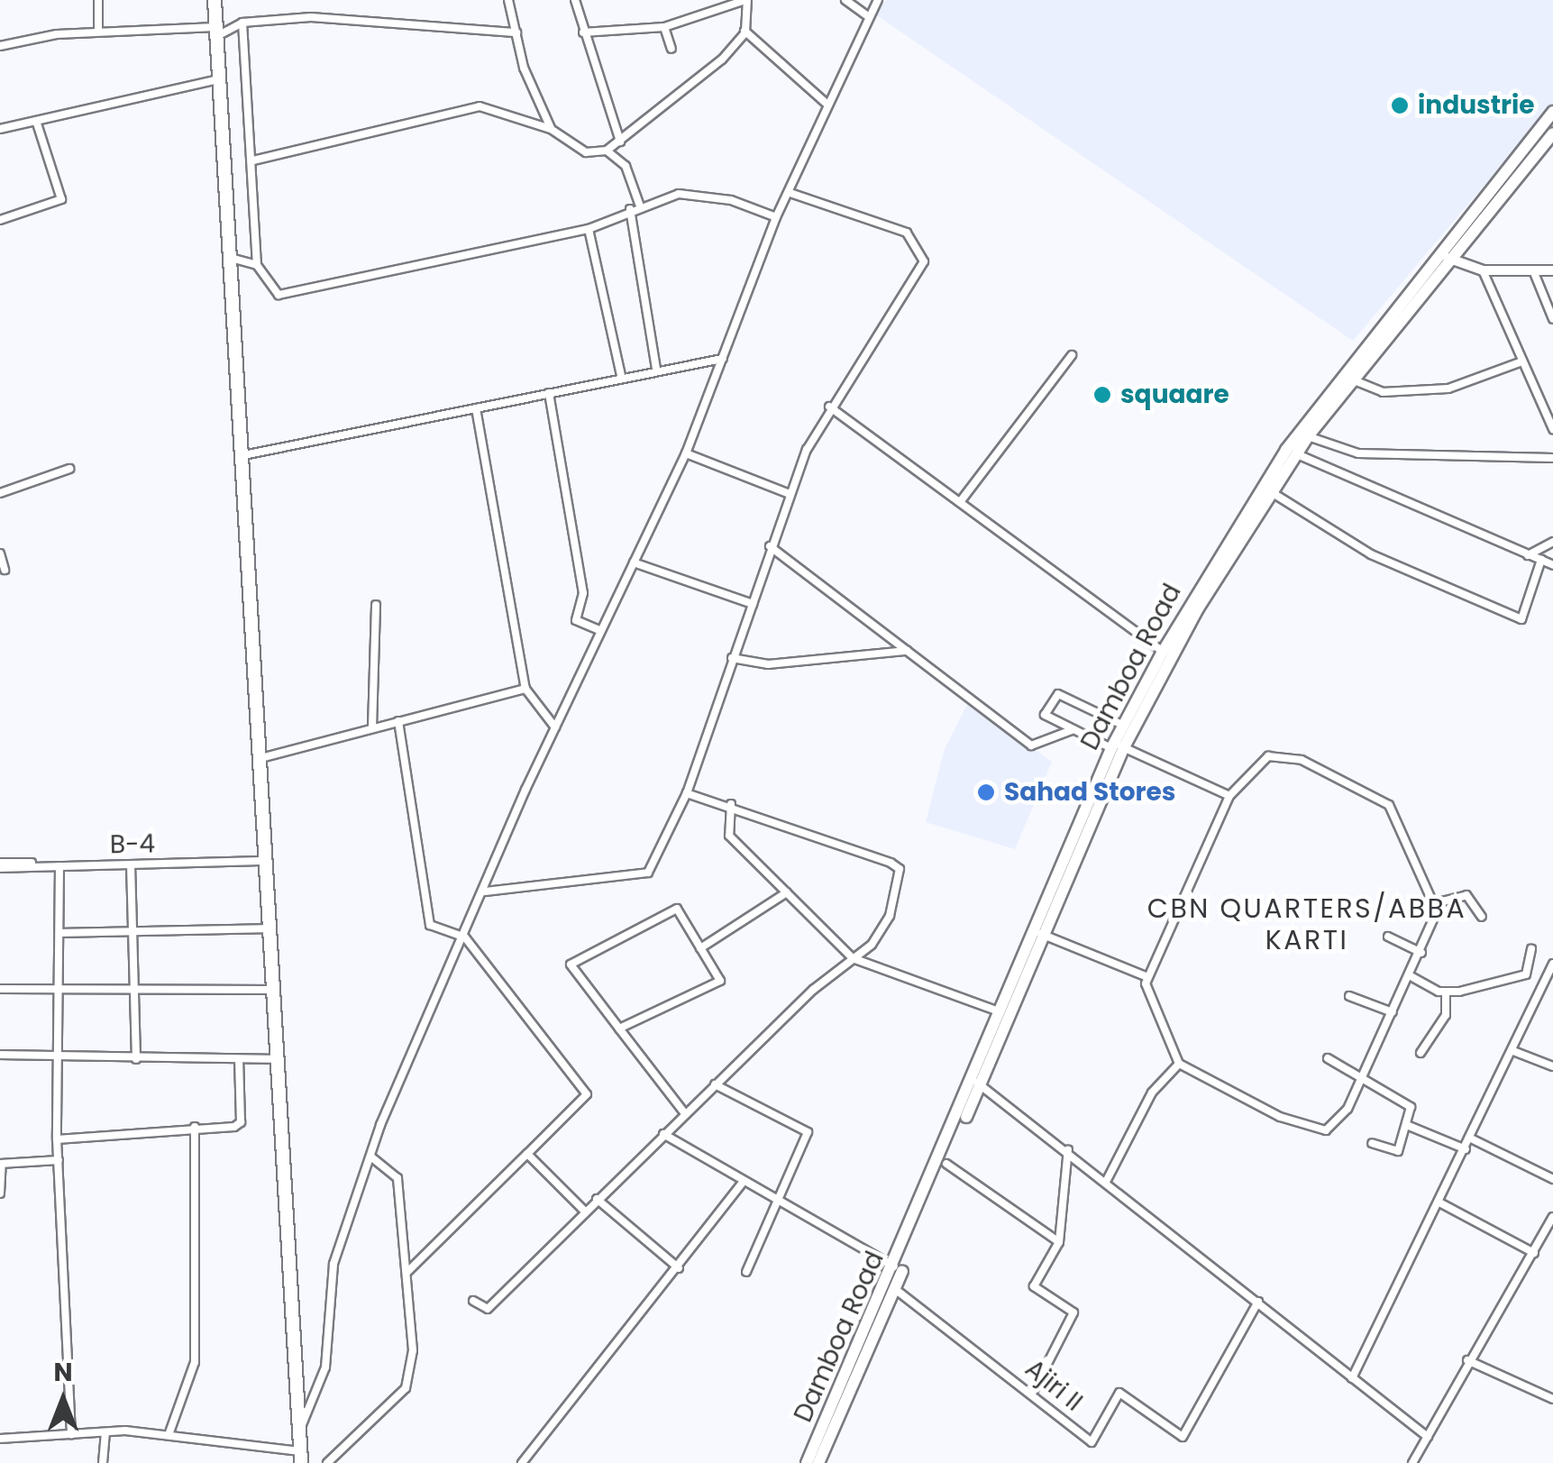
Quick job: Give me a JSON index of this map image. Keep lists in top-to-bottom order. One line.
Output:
{"streets":{"main road":["Damboa Road"],"street":["B-4","Ajiri II"]},"crossings":[["Damboa Road","Ajiri II"]],"districts":["CBN QUARTERS/ABBA KARTI"],"places":["industrie","squaare","Sahad Stores"],"north":"top"}
